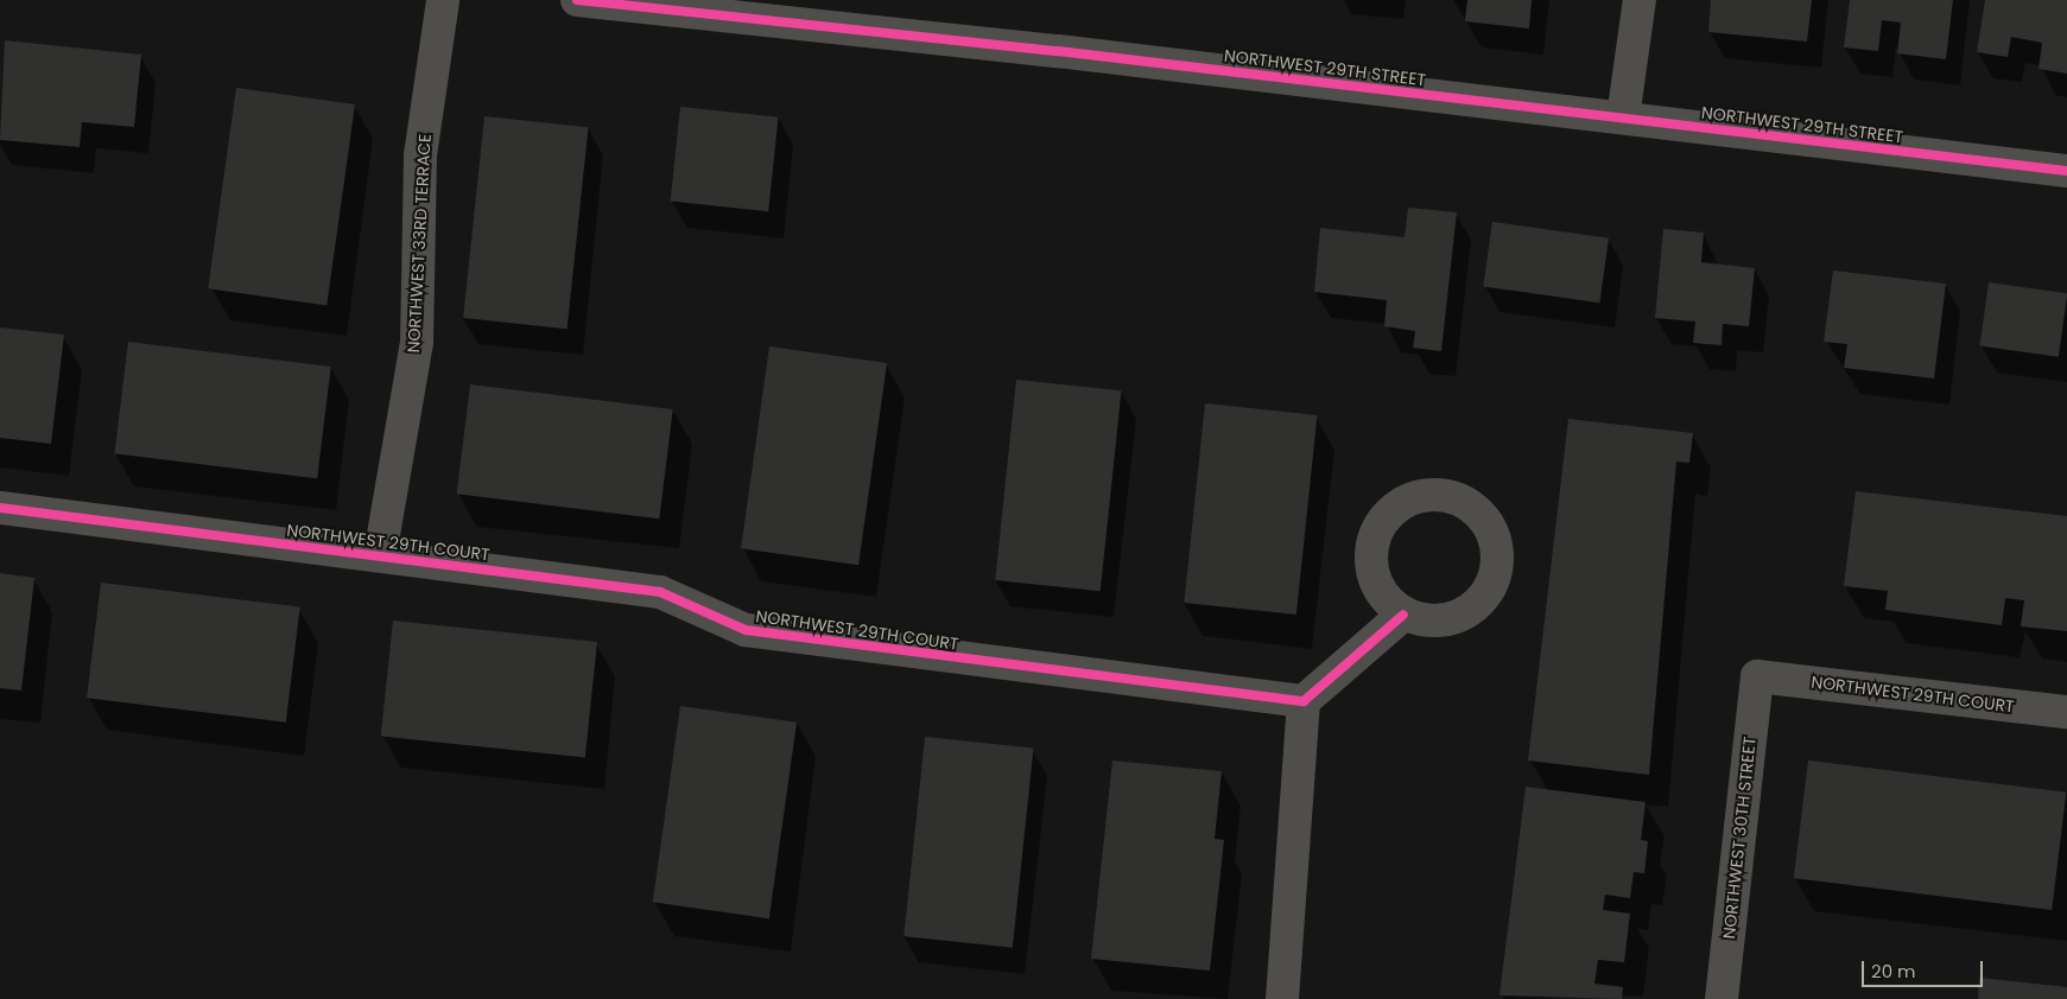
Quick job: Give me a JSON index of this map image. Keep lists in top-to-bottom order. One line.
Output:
{"streets":{"street":["NORTHWEST 29TH STREET","NORTHWEST 33RD TERRACE","NORTHWEST 29TH COURT","NORTHWEST 30TH STREET"]},"crossings":[["NORTHWEST 33RD TERRACE","NORTHWEST 29TH COURT"],["NORTHWEST 29TH COURT","NORTHWEST 30TH STREET"]],"scale_bar":"20 m"}
